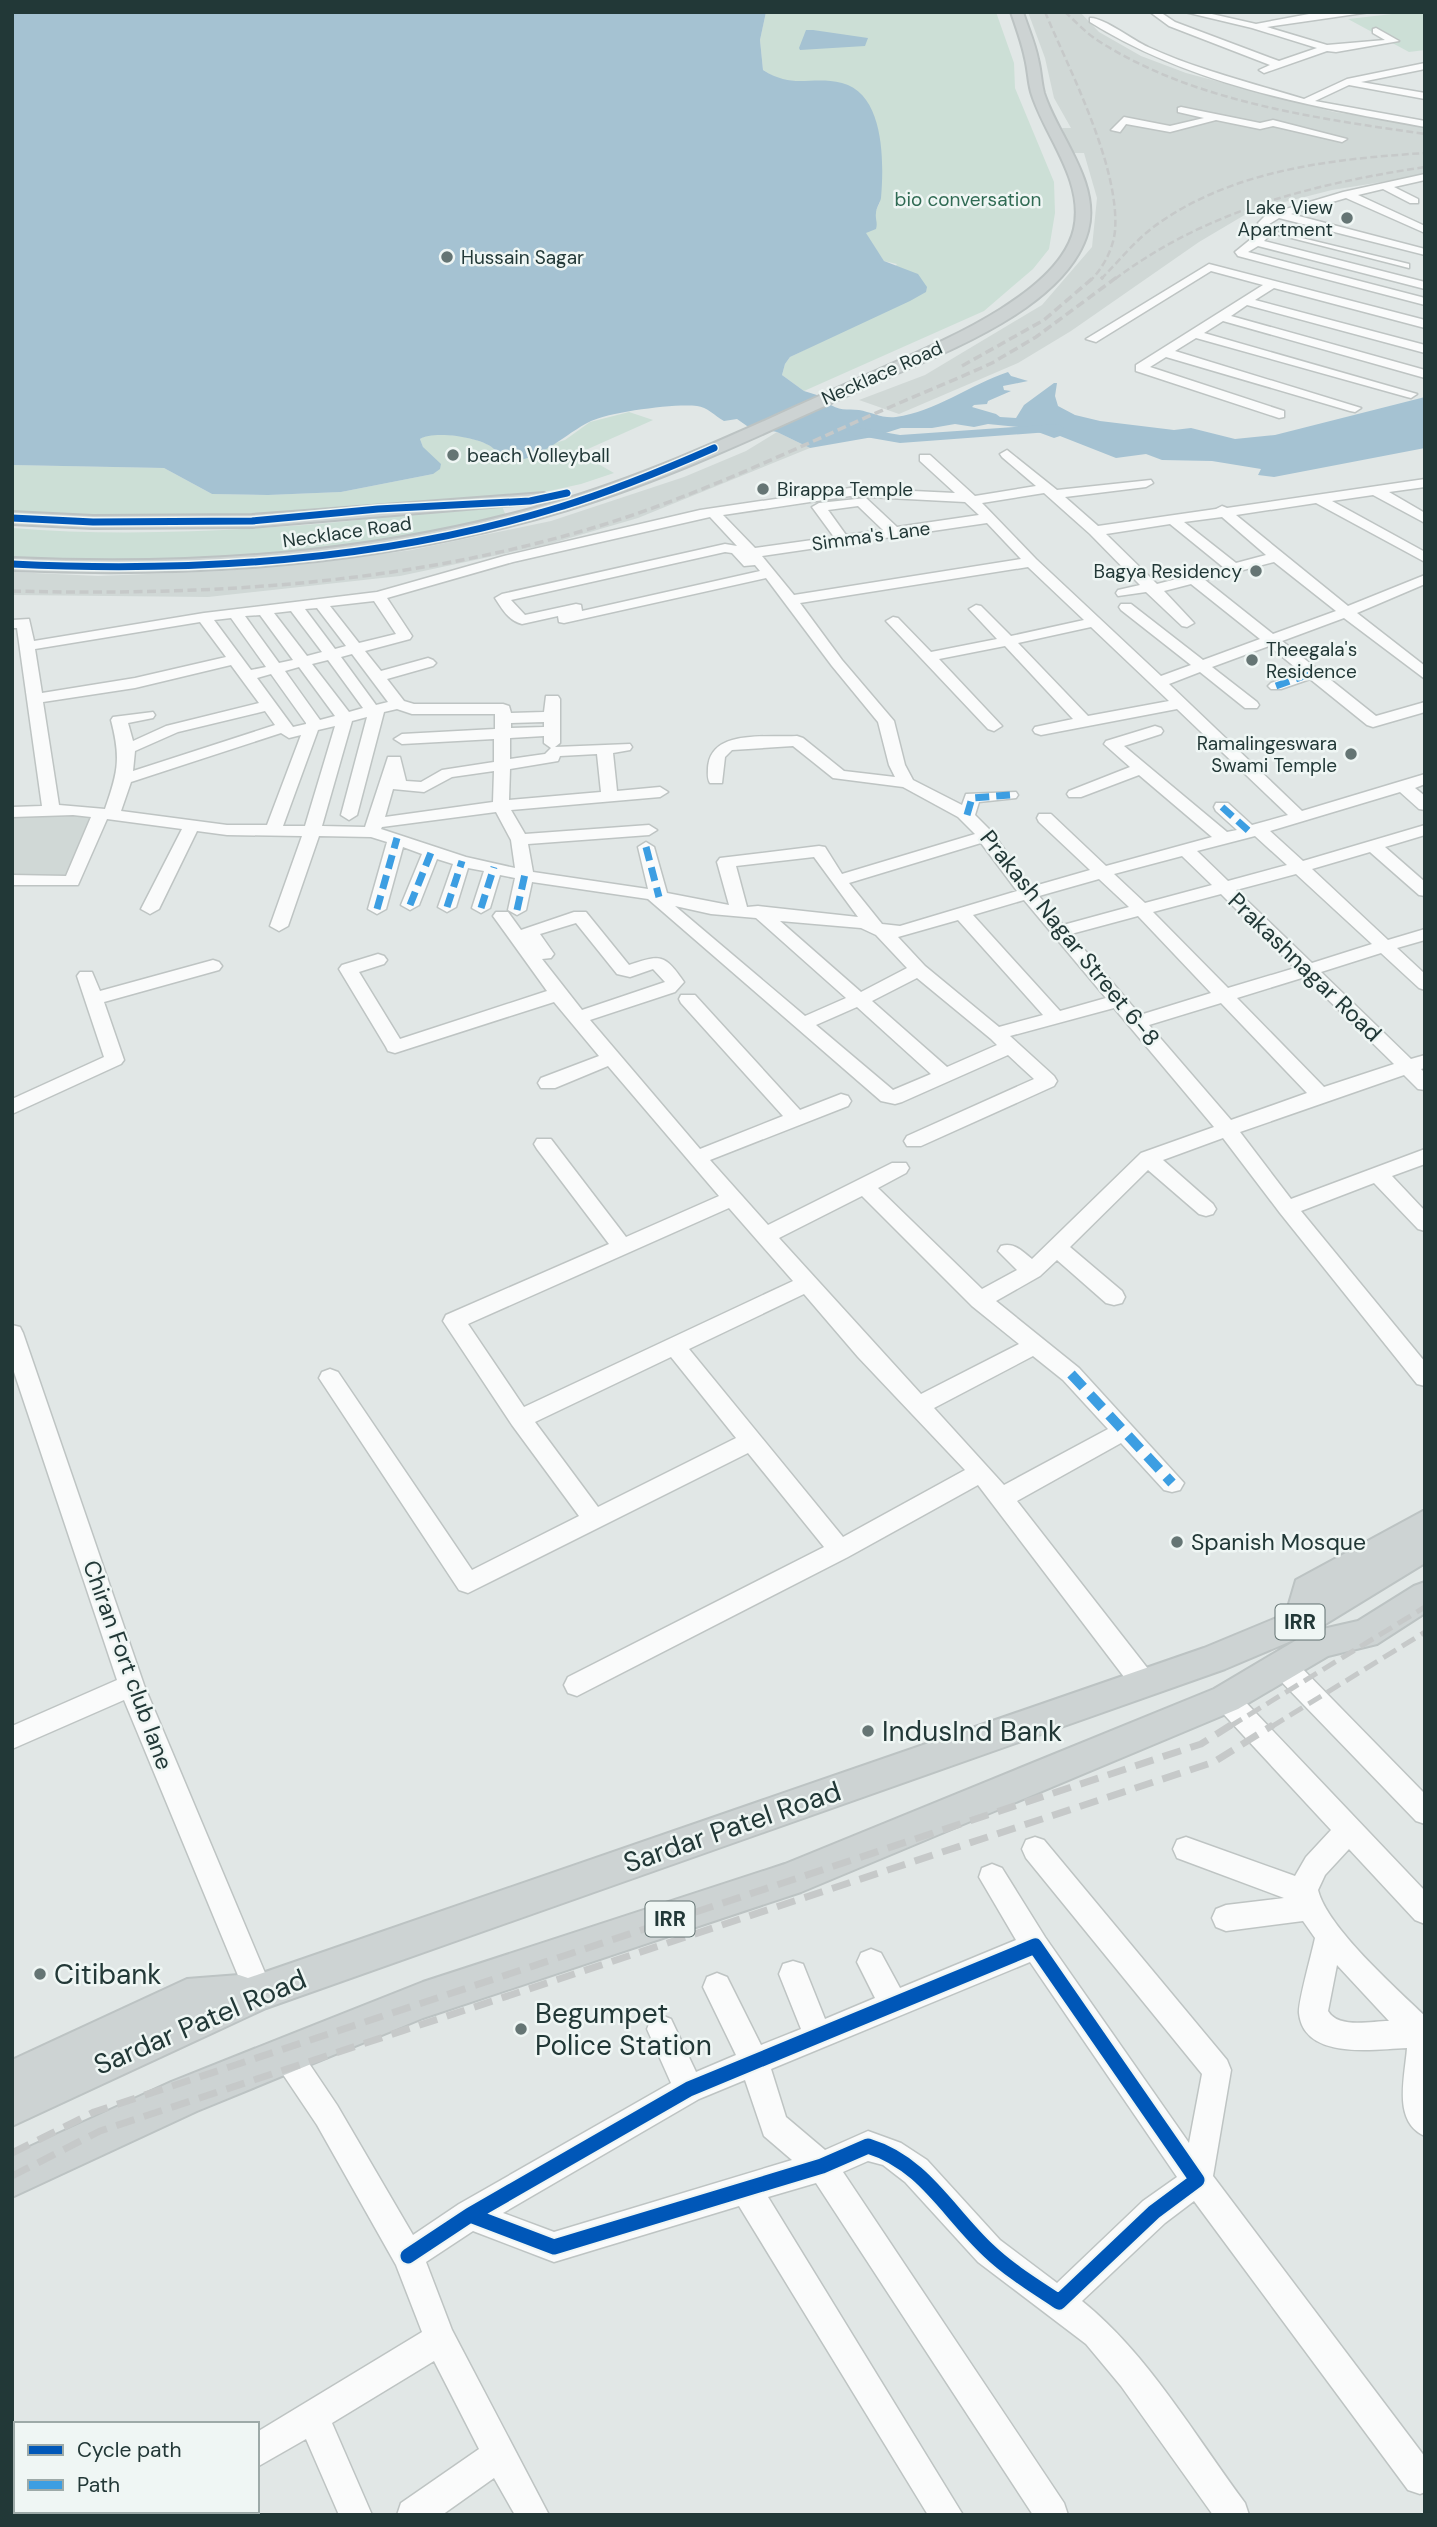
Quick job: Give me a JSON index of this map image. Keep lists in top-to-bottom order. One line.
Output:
{"streets":{"main road":["Necklace Road","IRR","Sardar Patel Road"],"street":["Simma's Lane","Prakash Nagar Street 6-8","Prakashnagar Road","Chiran Fort club lane"]},"crossings":[["IRR","Sardar Patel Road"],["Chiran Fort club lane","Sardar Patel Road"]],"parks":["bio conversation"],"places":["Lake View Apartment","Hussain Sagar","beach Volleyball","Birappa Temple","Bagya Residency","Theegala's Residence","Ramalingeswara Swami Temple","Spanish Mosque","IndusInd Bank","Citibank","Begumpet Police Station"],"legend":["Cycle path","Path"]}
